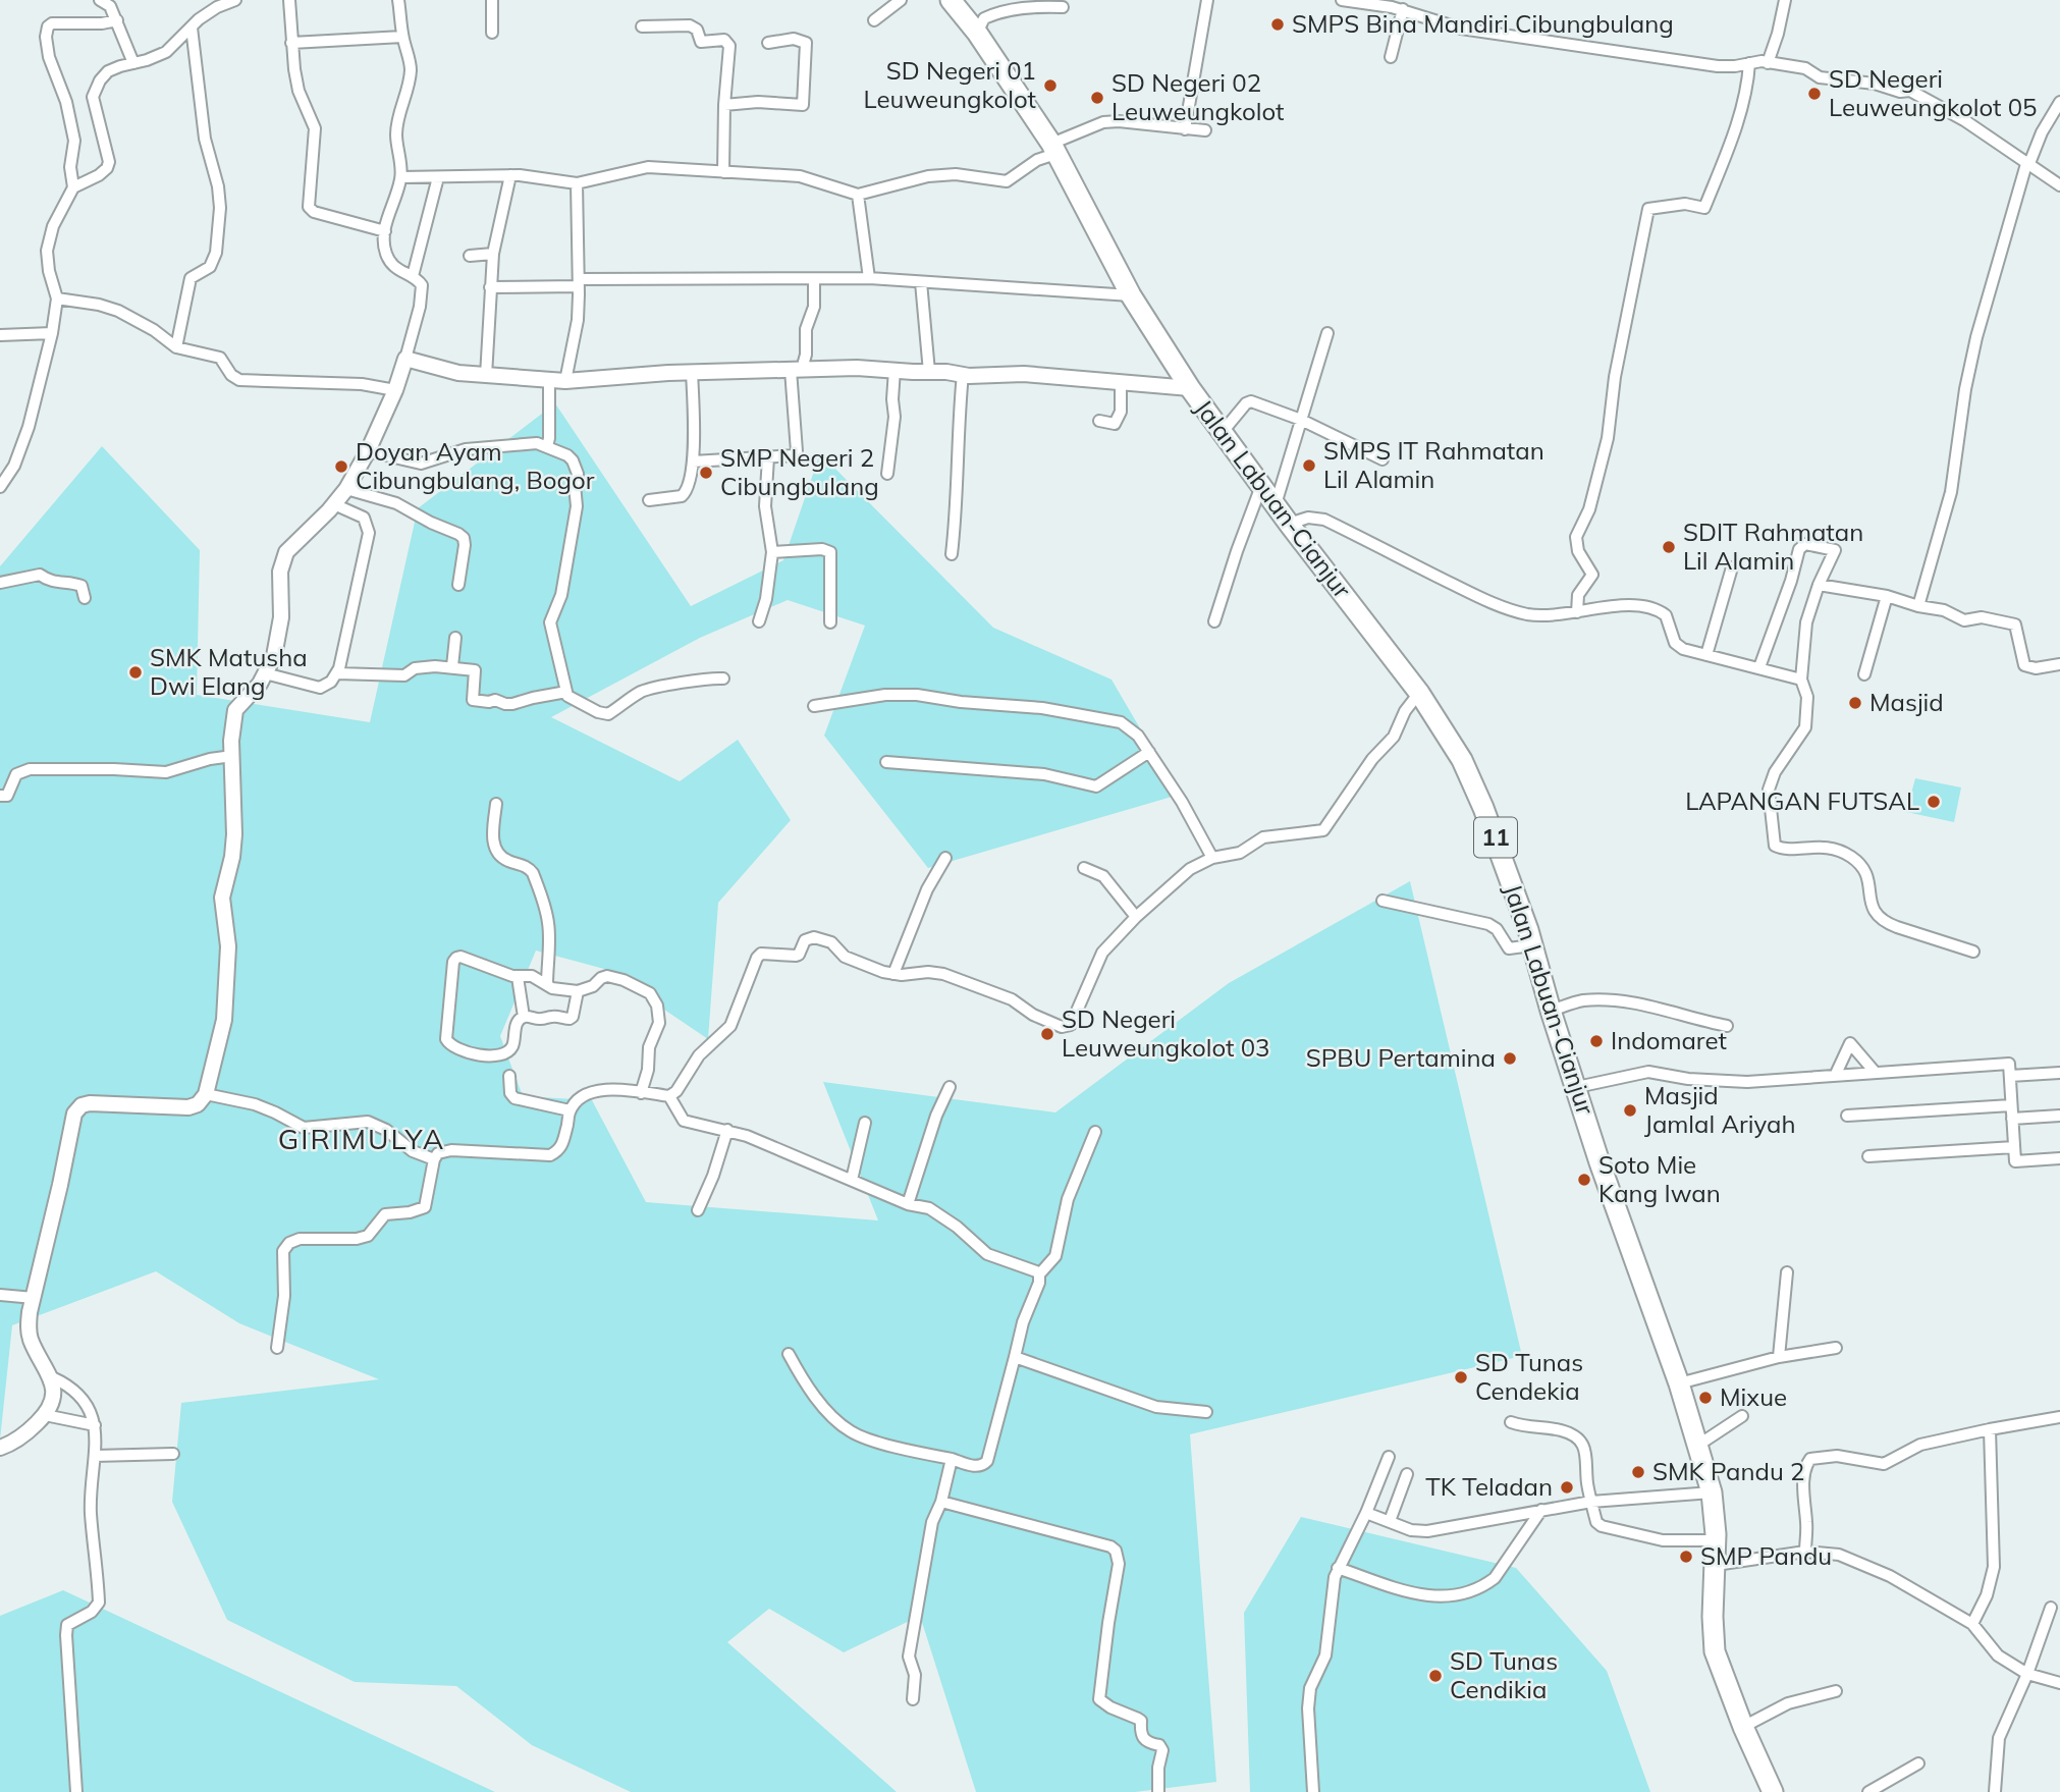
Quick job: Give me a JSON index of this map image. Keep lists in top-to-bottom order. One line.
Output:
{"streets":{"highway":["Jalan Labuan-Cianjur","11"]},"districts":["GIRIMULYA"],"places":["SMPS Bina Mandiri Cibungbulang","SD Negeri 01 Leuweungkolot","SD Negeri Leuweungkolot 05","SD Negeri 02 Leuweungkolot","SMPS IT Rahmatan Lil Alamin","Doyan Ayam Cibungbulang, Bogor","SMP Negeri 2 Cibungbulang","SDIT Rahmatan Lil Alamin","SMK Matusha Dwi Elang","Masjid","LAPANGAN FUTSAL","SD Negeri Leuweungkolot 03","Indomaret","SPBU Pertamina","Masjid Jamlal Ariyah","Soto Mie Kang Iwan","SD Tunas Cendekia","Mixue","SMK Pandu 2","TK Teladan","SMP Pandu","SD Tunas Cendikia"]}
